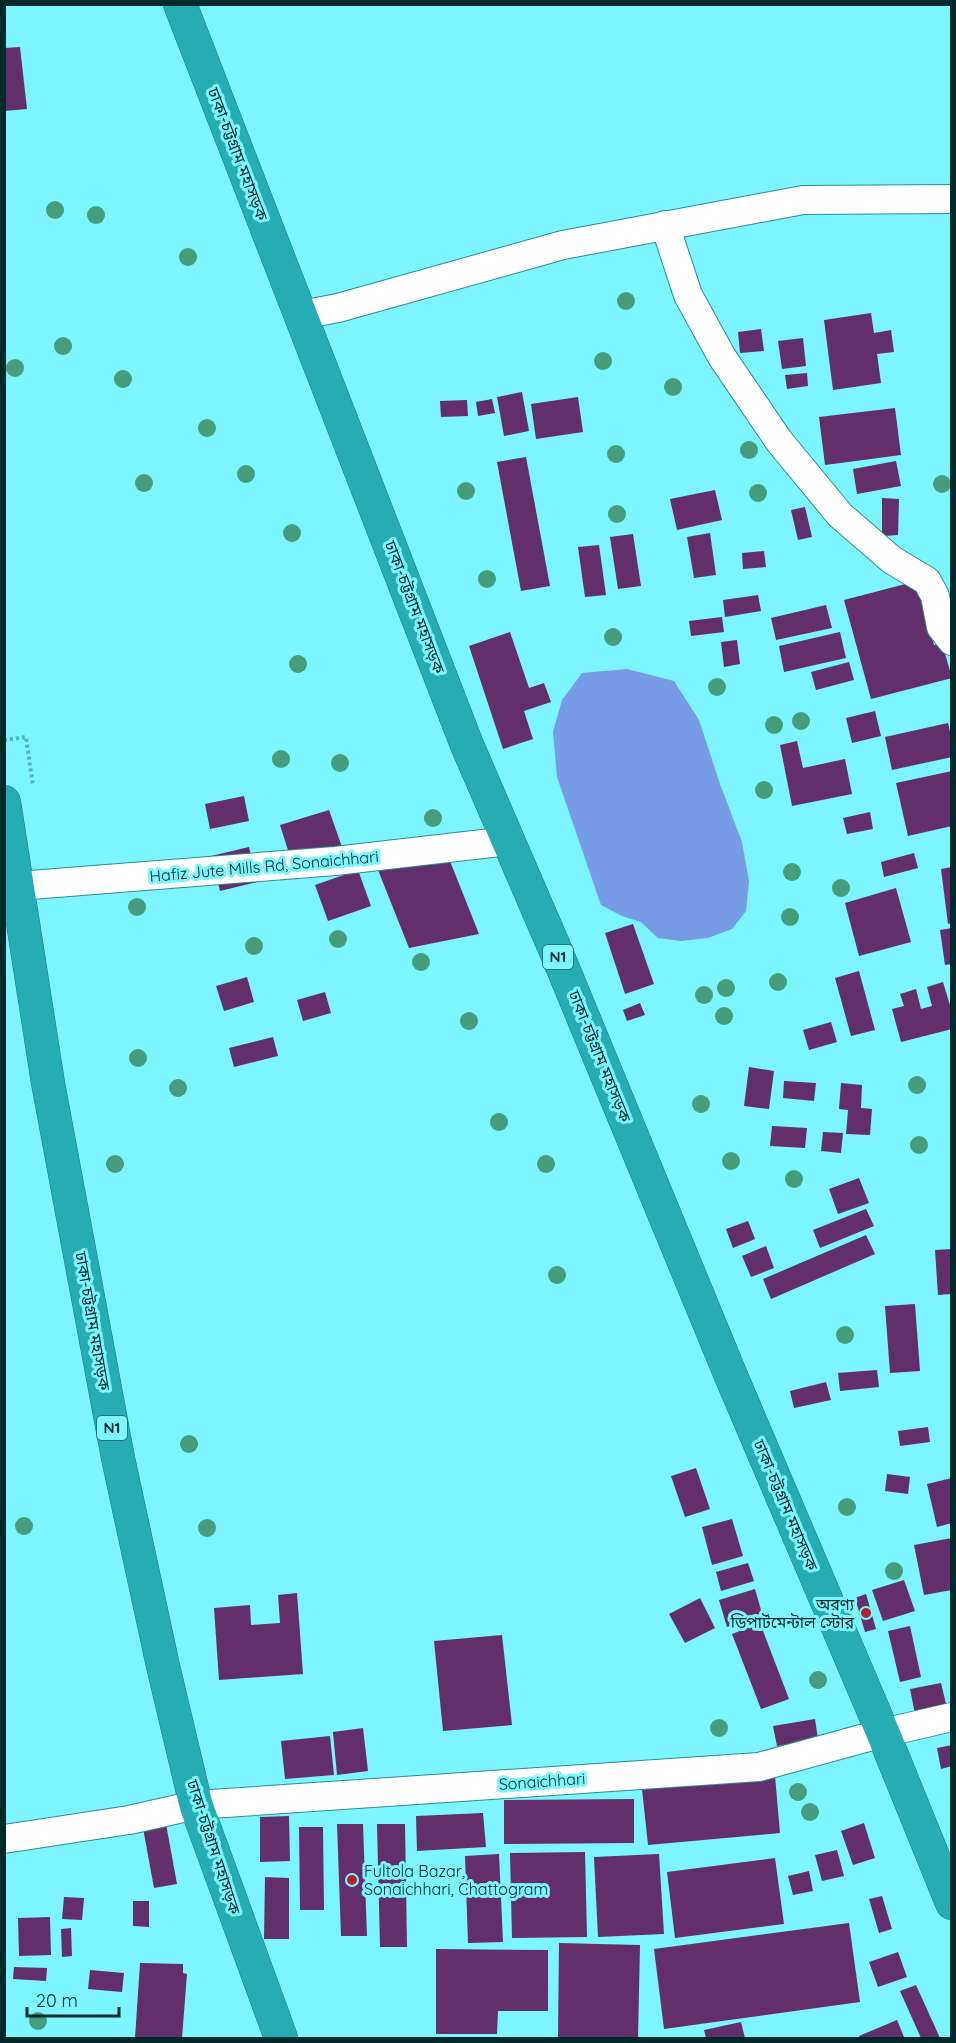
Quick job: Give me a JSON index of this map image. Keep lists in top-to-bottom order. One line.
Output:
{"streets":{"highway":["ঢাকা-চট্টগ্রাম মহাসড়ক","N1"],"street":["Hafiz Jute Mills Rd, Sonaichhari","Sonaichhari"]},"crossings":[["ঢাকা-চট্টগ্রাম মহাসড়ক","Hafiz Jute Mills Rd, Sonaichhari"],["ঢাকা-চট্টগ্রাম মহাসড়ক","Sonaichhari"]],"places":["অরণ্য ডিপার্টমেন্টাল স্টোর","Fultola Bazar, Sonaichhari, Chattogram"],"scale_bar":"20 m"}
